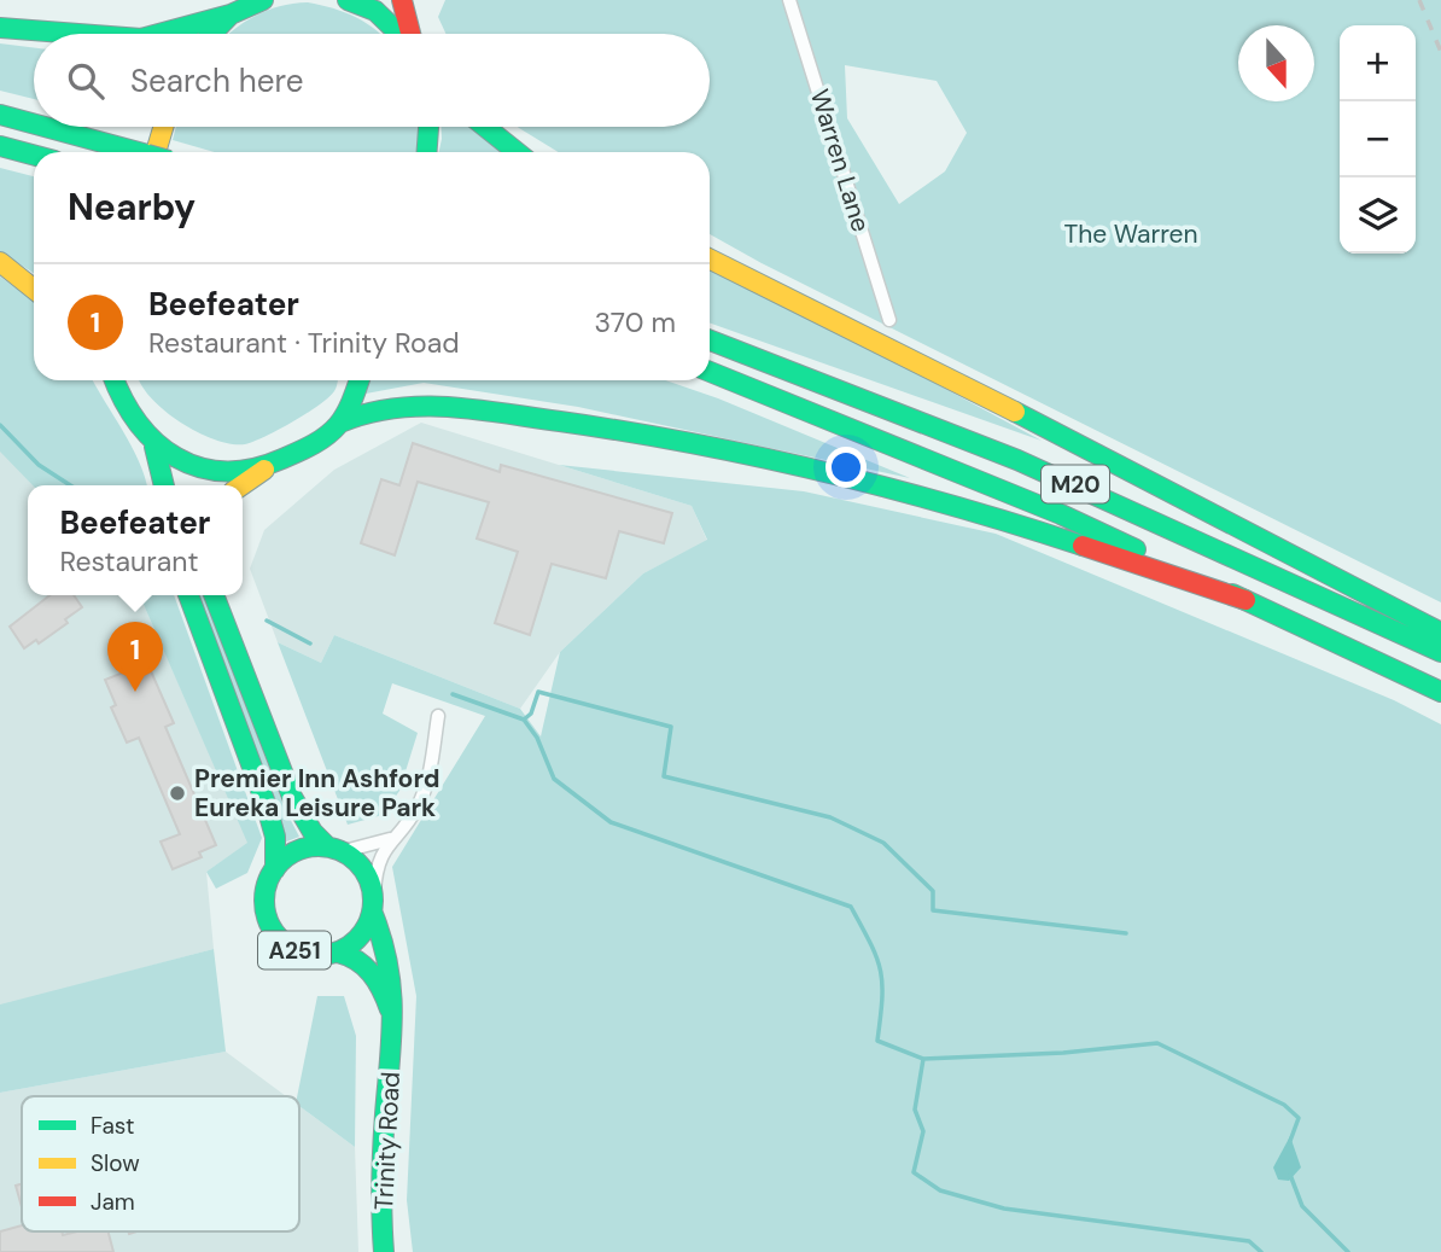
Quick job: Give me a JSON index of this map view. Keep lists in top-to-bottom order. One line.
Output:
{"streets":{"main road":["M20","A251","Trinity Road"],"street":["Warren Lane"]},"crossings":[["A251","Trinity Road"]],"parks":["The Warren"],"places":["Premier Inn Ashford Eureka Leisure Park"],"legend":["Fast","Slow","Jam"],"north":"bottom","page":{"map_buttons":["+","−"],"search":"Search here","heading":"Nearby","list":[{"mark":"1","name":"Beefeater","note":"Restaurant · Trinity Road","value":"370 m"}],"popup":["Beefeater","Restaurant"],"pins":"1"}}
